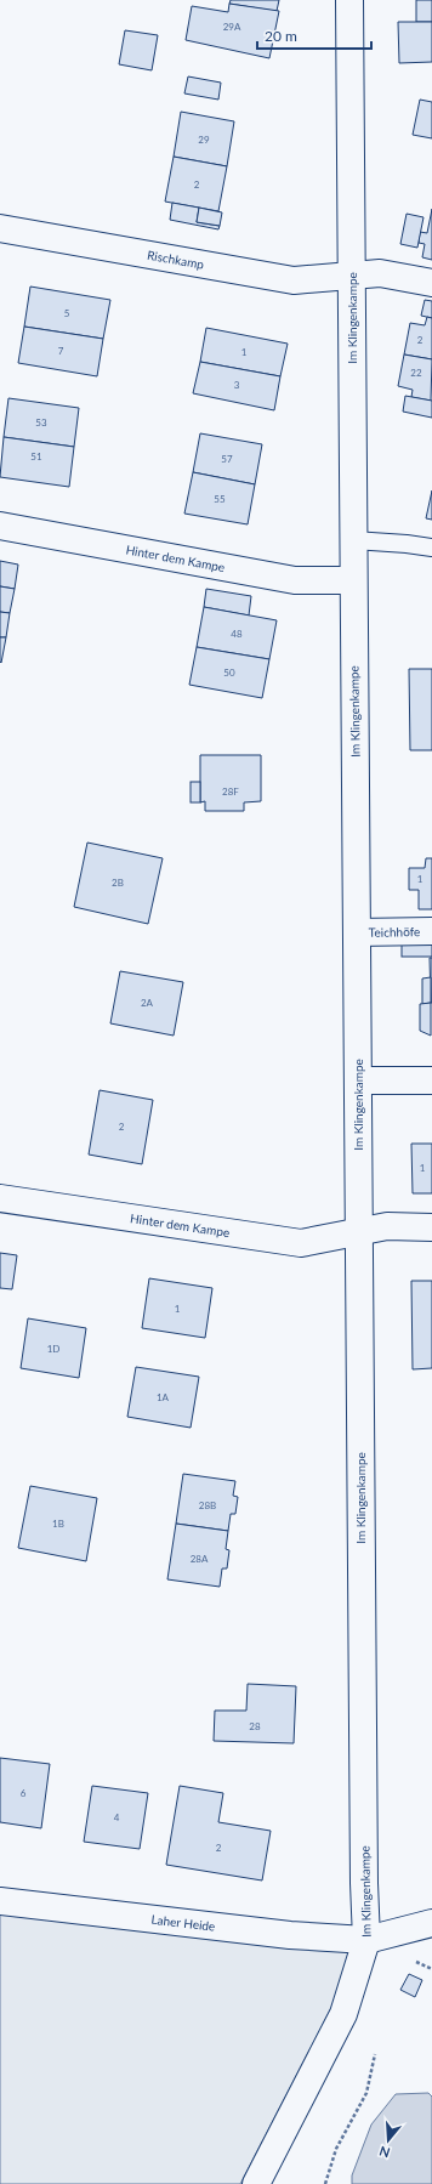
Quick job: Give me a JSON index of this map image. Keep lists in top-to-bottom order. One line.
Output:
{"streets":{"street":["Rischkamp","Im Klingenkampe","Hinter dem Kampe","Teichhöfe","Laher Heide"]},"crossings":[["Rischkamp","Im Klingenkampe"],["Im Klingenkampe","Hinter dem Kampe"],["Im Klingenkampe","Teichhöfe"],["Im Klingenkampe","Laher Heide"]],"house_numbers":["29A","29","2","5","2","7","1","22","3","53","51","57","55","48","50","28F","1","2B","2A","2","1","1","1D","1A","28B","1B","28A","28","6","4","2"],"scale_bar":"20 m","north":"bottom"}
